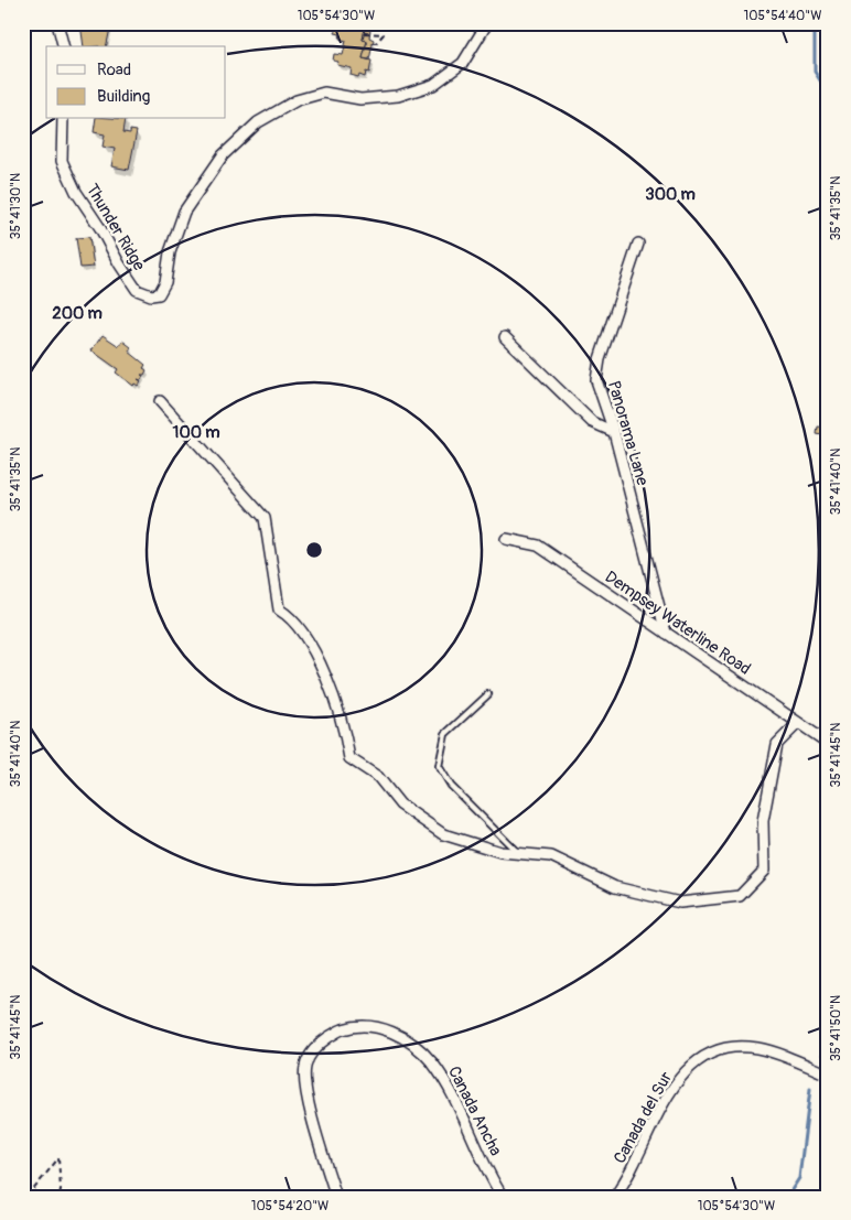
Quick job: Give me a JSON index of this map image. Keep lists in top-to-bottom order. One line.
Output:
{"streets":{"street":["Thunder Ridge","Panorama Lane","Dempsey Waterline Road","Canada Ancha","Canada del Sur"]},"crossings":[["Panorama Lane","Dempsey Waterline Road"]],"legend":["Road","Building"],"coordinates":["105°54'30\"W","105°54'40\"W","35°41'30\"N","35°41'35\"N","35°41'40\"N","35°41'45\"N","35°41'50\"N","105°54'20\"W"],"rings":["300 m","200 m","100 m"]}
